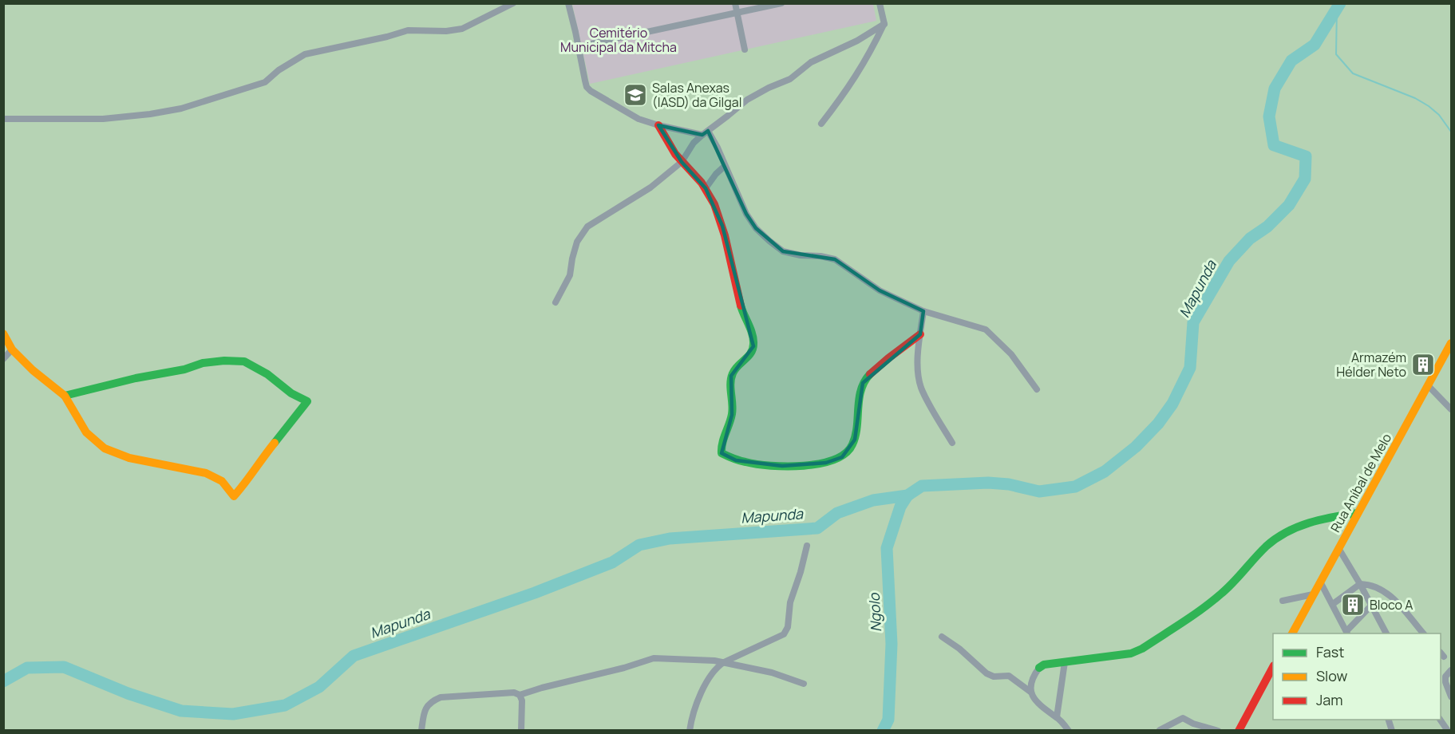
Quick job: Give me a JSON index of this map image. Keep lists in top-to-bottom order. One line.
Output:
{"streets":{"street":["Rua Aníbal de Melo"]},"water":["Mapunda","Ngolo"],"parks":["Cemitério Municipal da Mitcha"],"places":{"school or university":["Salas Anexas (IASD) da Gilgal"],"building":["Armazém Hélder Neto","Bloco A"]},"legend":["Fast","Slow","Jam"]}
